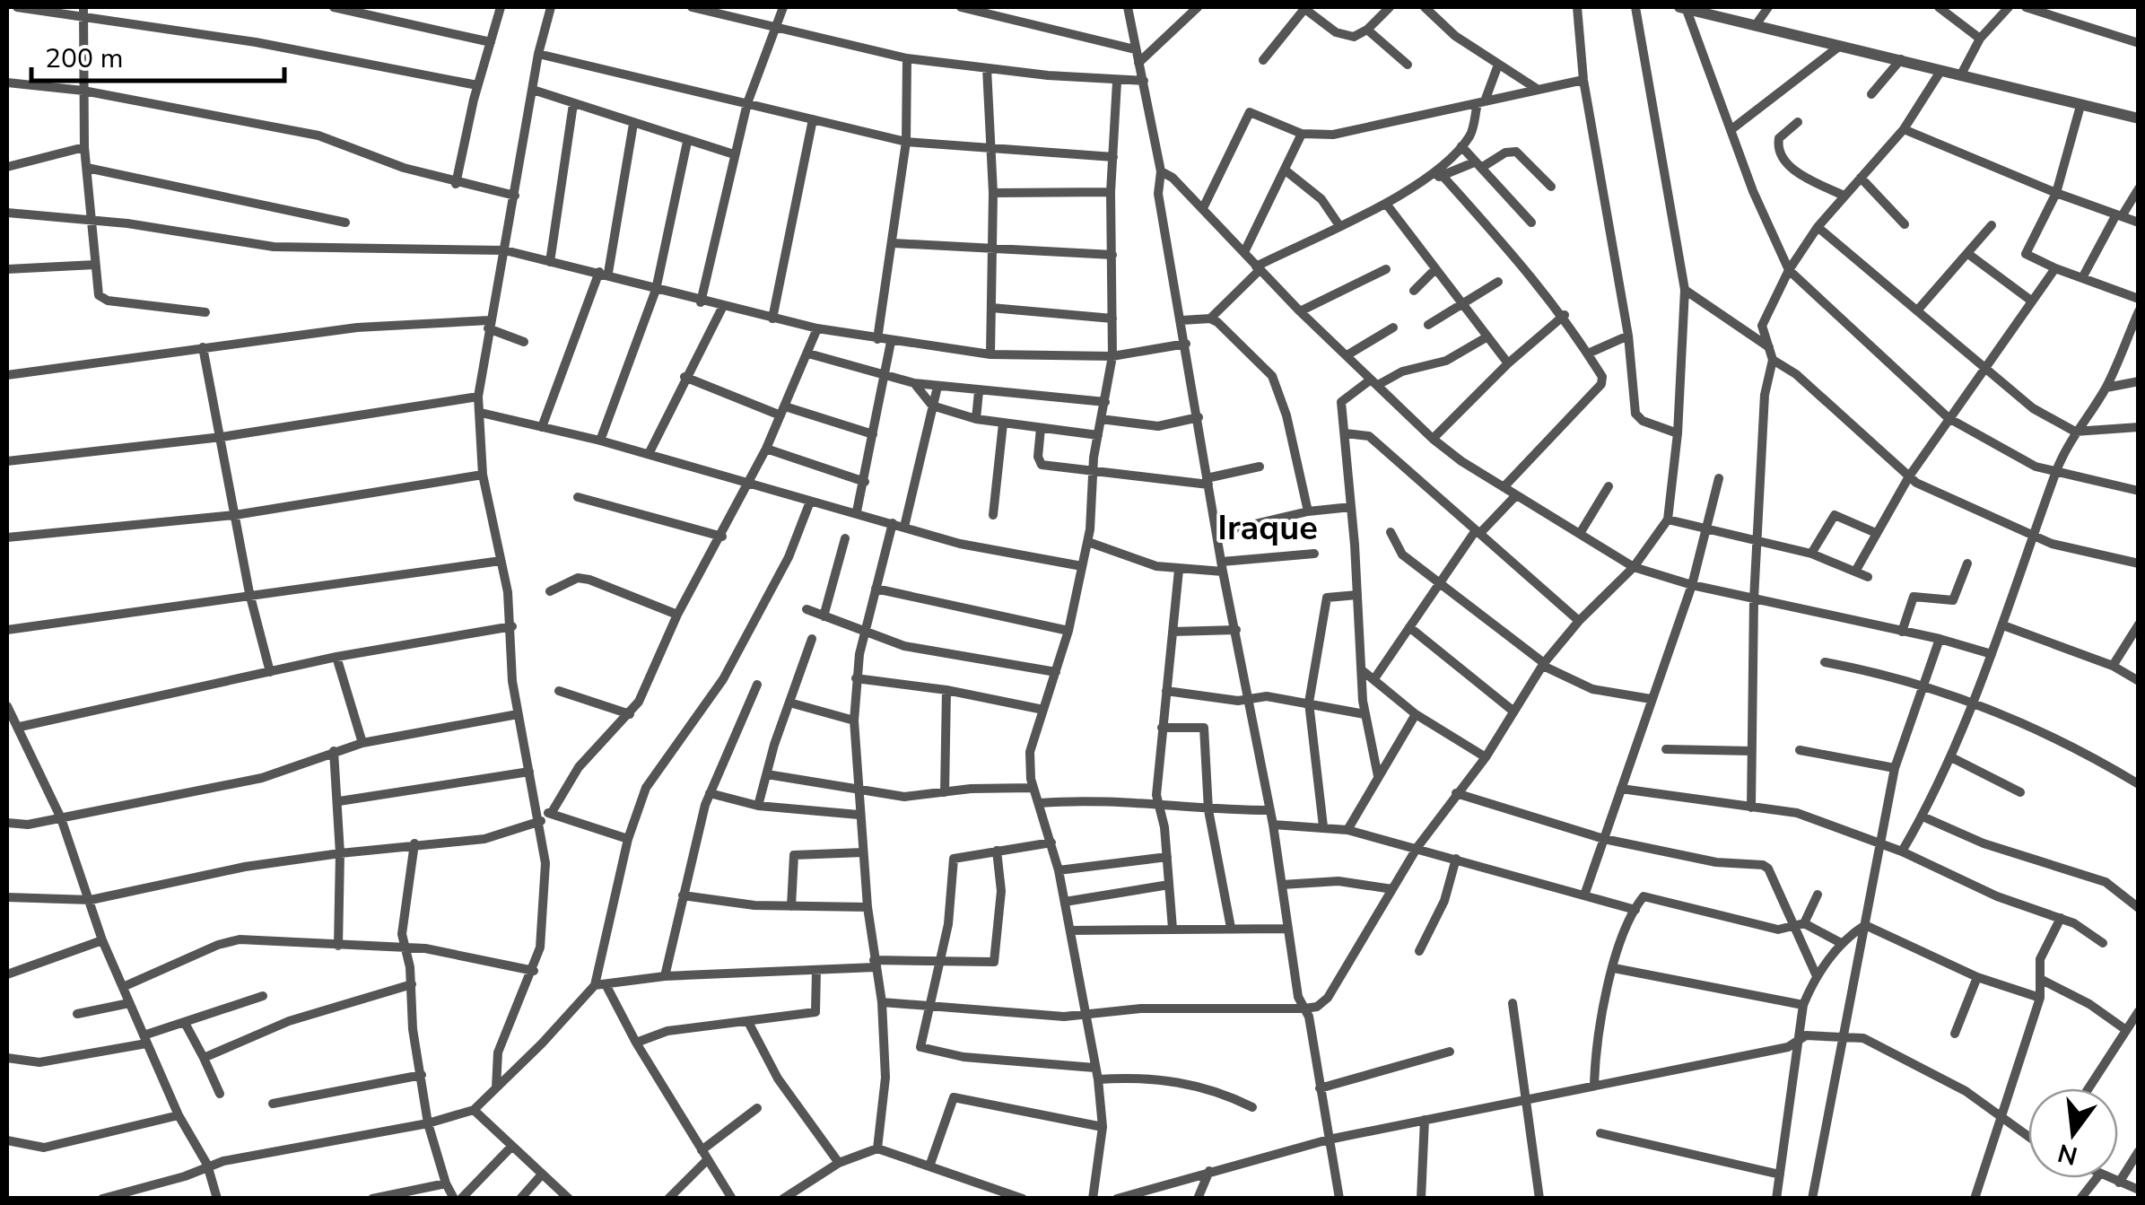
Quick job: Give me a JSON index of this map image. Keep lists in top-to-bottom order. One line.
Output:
{"districts":["Iraque"],"scale_bar":"200 m","north":"bottom"}
